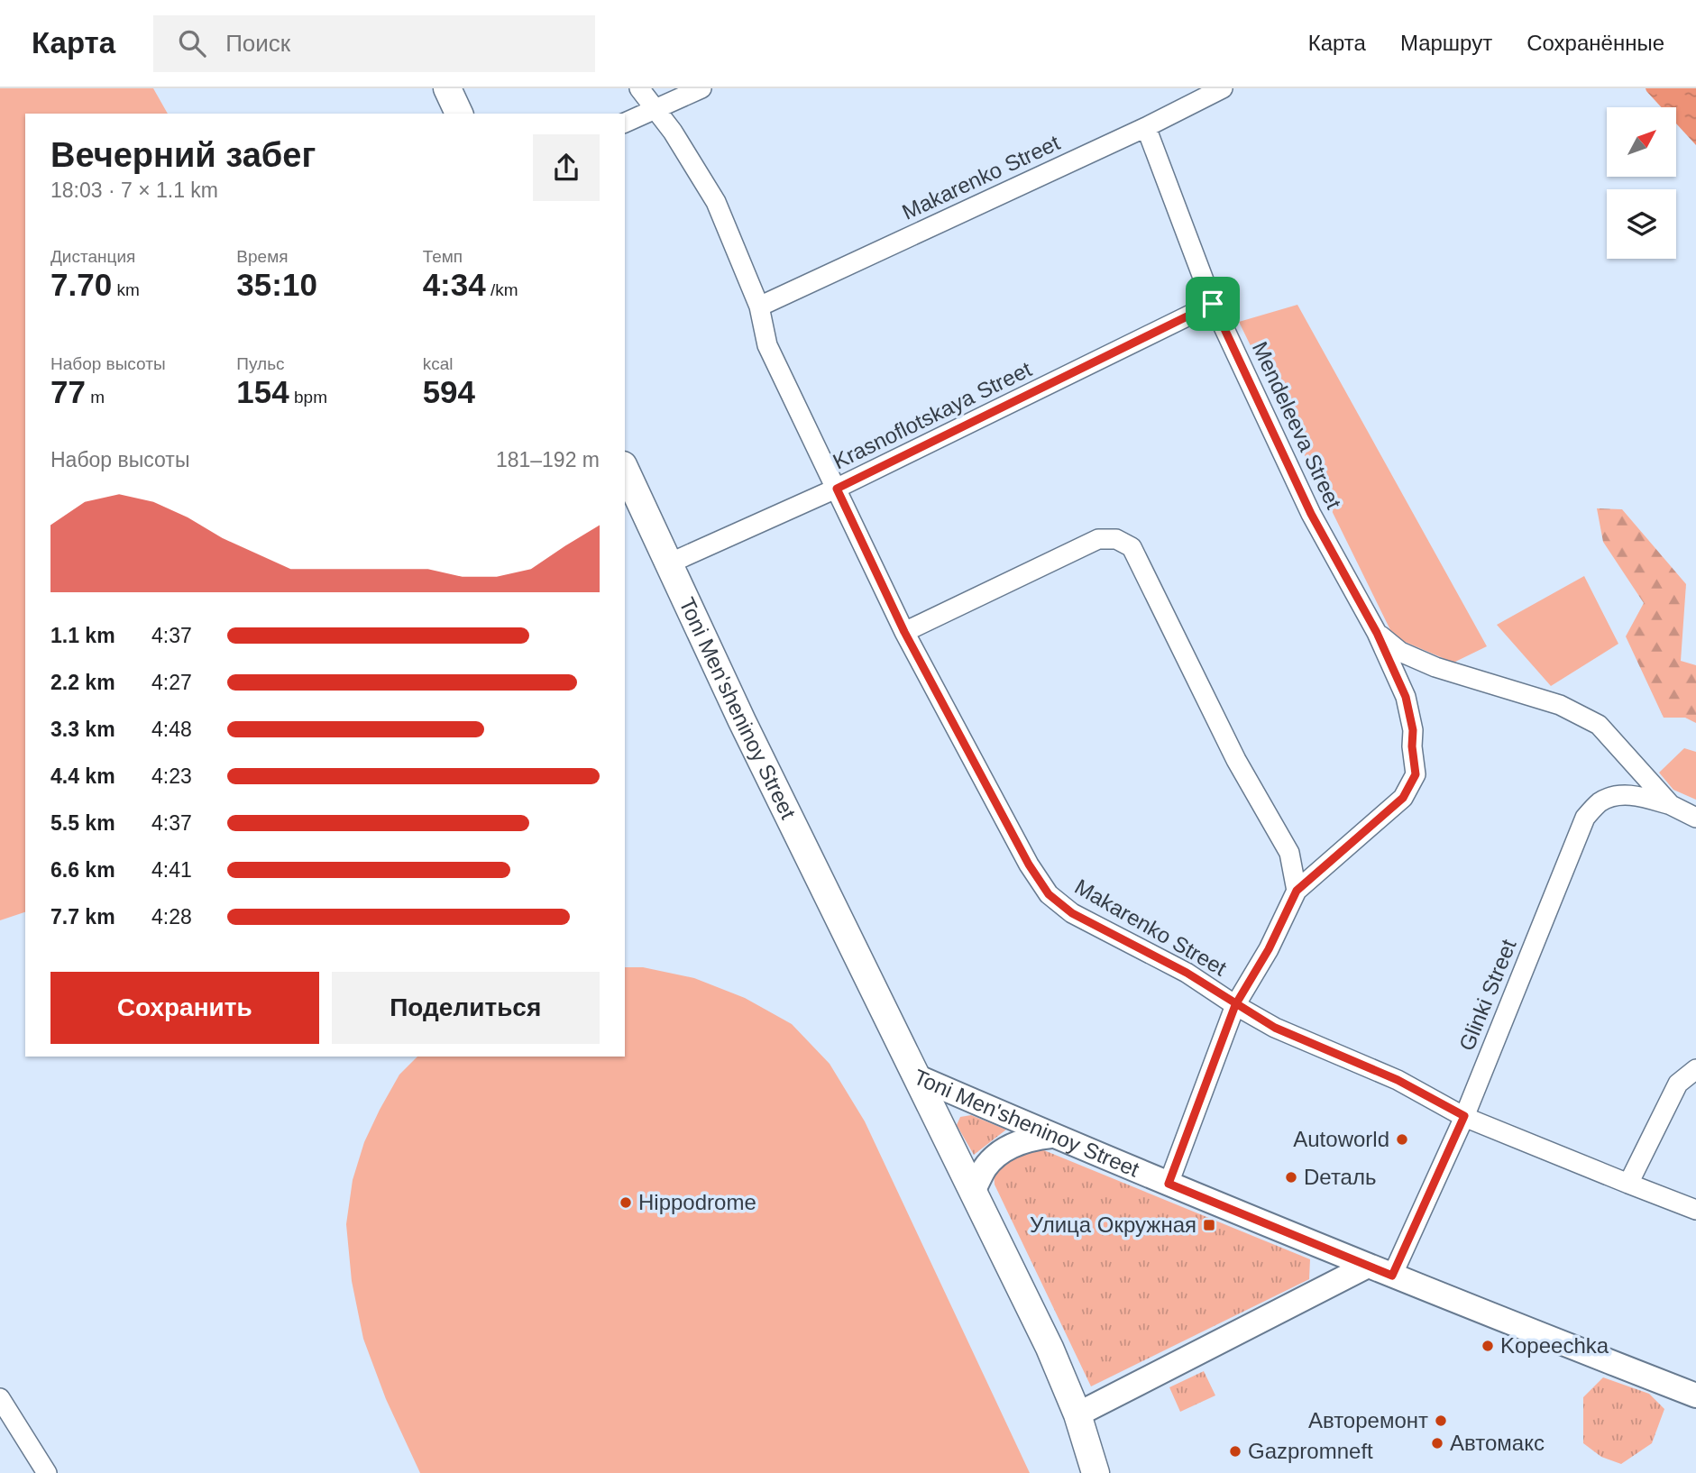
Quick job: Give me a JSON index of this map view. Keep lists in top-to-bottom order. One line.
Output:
{"streets":{"main road":["Toni Men'sheninoy Street"],"street":["Makarenko Street","Krasnoflotskaya Street","Mendeleeva Street","Glinki Street"]},"crossings":[["Makarenko Street","Krasnoflotskaya Street"],["Makarenko Street","Mendeleeva Street"],["Makarenko Street","Glinki Street"],["Krasnoflotskaya Street","Mendeleeva Street"],["Krasnoflotskaya Street","Toni Men'sheninoy Street"],["Mendeleeva Street","Glinki Street"],["Toni Men'sheninoy Street","Glinki Street"]],"places":{"other":["Autoworld","Dеталь","Hippodrome","Kopeechka","Авторемонт","Автомакс","Gazpromneft"],"transit":["Улица Окружная"]},"north":"top right","page":{"header":"Карта","search":"Поиск","nav":["Карта","Маршрут","Сохранённые"],"heading":["Вечерний забег","18:03 · 7 × 1.1 km"],"stats":[["Дистанция","7.70 km"],["Время","35:10"],["Темп","4:34 /km"],["Набор высоты","77 m"],["Пульс","154 bpm"],["kcal","594"]],"chart":["Набор высоты","181–192 m"],"list":[{"name":"1.1 km","note":"4:37"},{"name":"2.2 km","note":"4:27"},{"name":"3.3 km","note":"4:48"},{"name":"4.4 km","note":"4:23"},{"name":"5.5 km","note":"4:37"},{"name":"6.6 km","note":"4:41"},{"name":"7.7 km","note":"4:28"}],"buttons":["Сохранить","Поделиться"]}}
